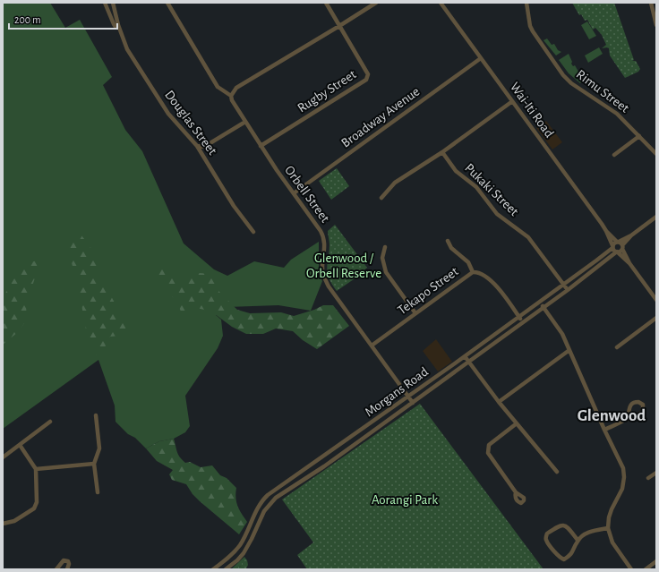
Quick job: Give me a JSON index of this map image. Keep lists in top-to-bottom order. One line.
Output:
{"streets":{"street":["Rugby Street","Rimu Street","Wai-Iti Road","Broadway Avenue","Douglas Street","Pukaki Street","Orbell Street","Tekapo Street","Morgans Road"]},"crossings":[["Rugby Street","Orbell Street"],["Wai-Iti Road","Broadway Avenue"],["Wai-Iti Road","Morgans Road"],["Broadway Avenue","Orbell Street"],["Pukaki Street","Morgans Road"],["Orbell Street","Tekapo Street"],["Orbell Street","Morgans Road"],["Tekapo Street","Morgans Road"]],"districts":["Glenwood"],"parks":["Glenwood / Orbell Reserve","Aorangi Park"],"scale_bar":"200 m"}
